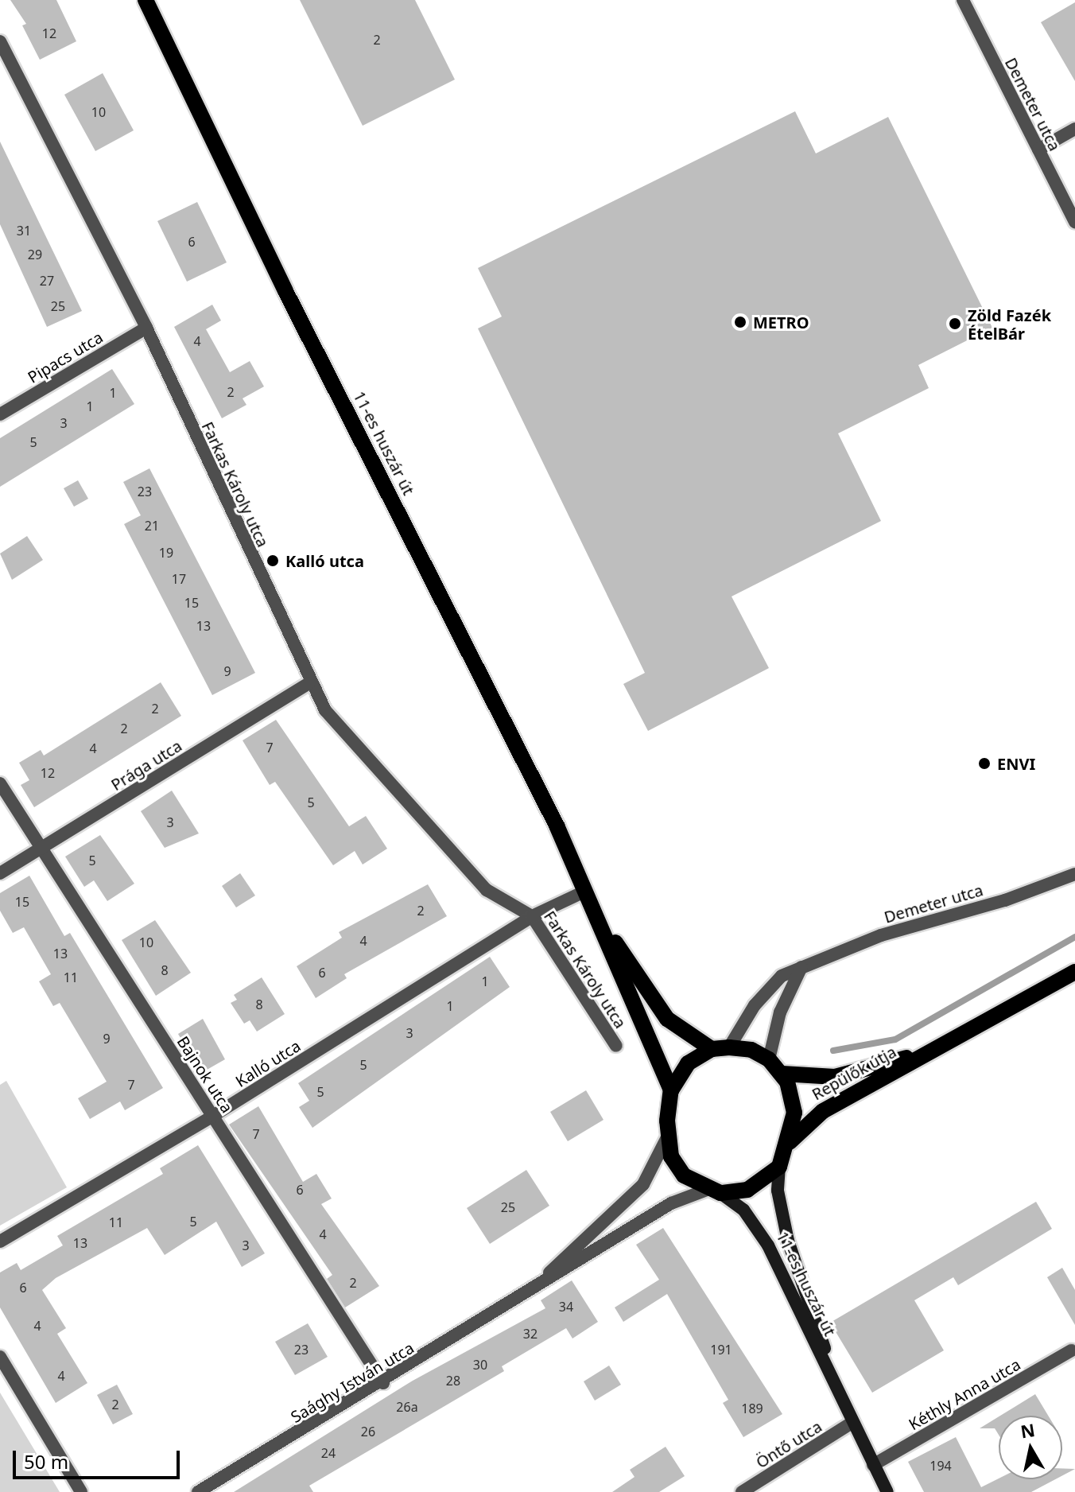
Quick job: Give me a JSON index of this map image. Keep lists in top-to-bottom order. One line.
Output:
{"streets":{"main road":["11-es huszár út","Repülők útja"],"street":["Demeter utca","Pipacs utca","Farkas Károly utca","Prága utca","Kalló utca","Bajnok utca","Saághy István utca","Kéthly Anna utca","Öntő utca"]},"crossings":[["Demeter utca","11-es huszár út"],["Demeter utca","Repülők útja"],["Demeter utca","Saághy István utca"],["Pipacs utca","Farkas Károly utca"],["11-es huszár út","Kalló utca"],["11-es huszár út","Repülők útja"],["11-es huszár út","Saághy István utca"],["11-es huszár út","Kéthly Anna utca"],["11-es huszár út","Öntő utca"],["Farkas Károly utca","Prága utca"],["Farkas Károly utca","Kalló utca"],["Prága utca","Bajnok utca"],["Kalló utca","Bajnok utca"],["Repülők útja","Saághy István utca"],["Bajnok utca","Saághy István utca"]],"places":["METRO","Zöld Fazék ÉtelBár","Kalló utca","ENVI"],"house_numbers":["12","2","10","31","6","29","27","25","4","2","1","1","3","5","23","21","19","17","15","13","9","2","2","7","4","12","5","3","5","15","2","4","10","13","8","6","11","1","8","1","3","9","5","7","5","7","6","25","5","11","4","13","3","2","6","34","4","32","23","191","30","4","28","2","26a","189","26","24","194"],"scale_bar":"50 m","north":"top"}
